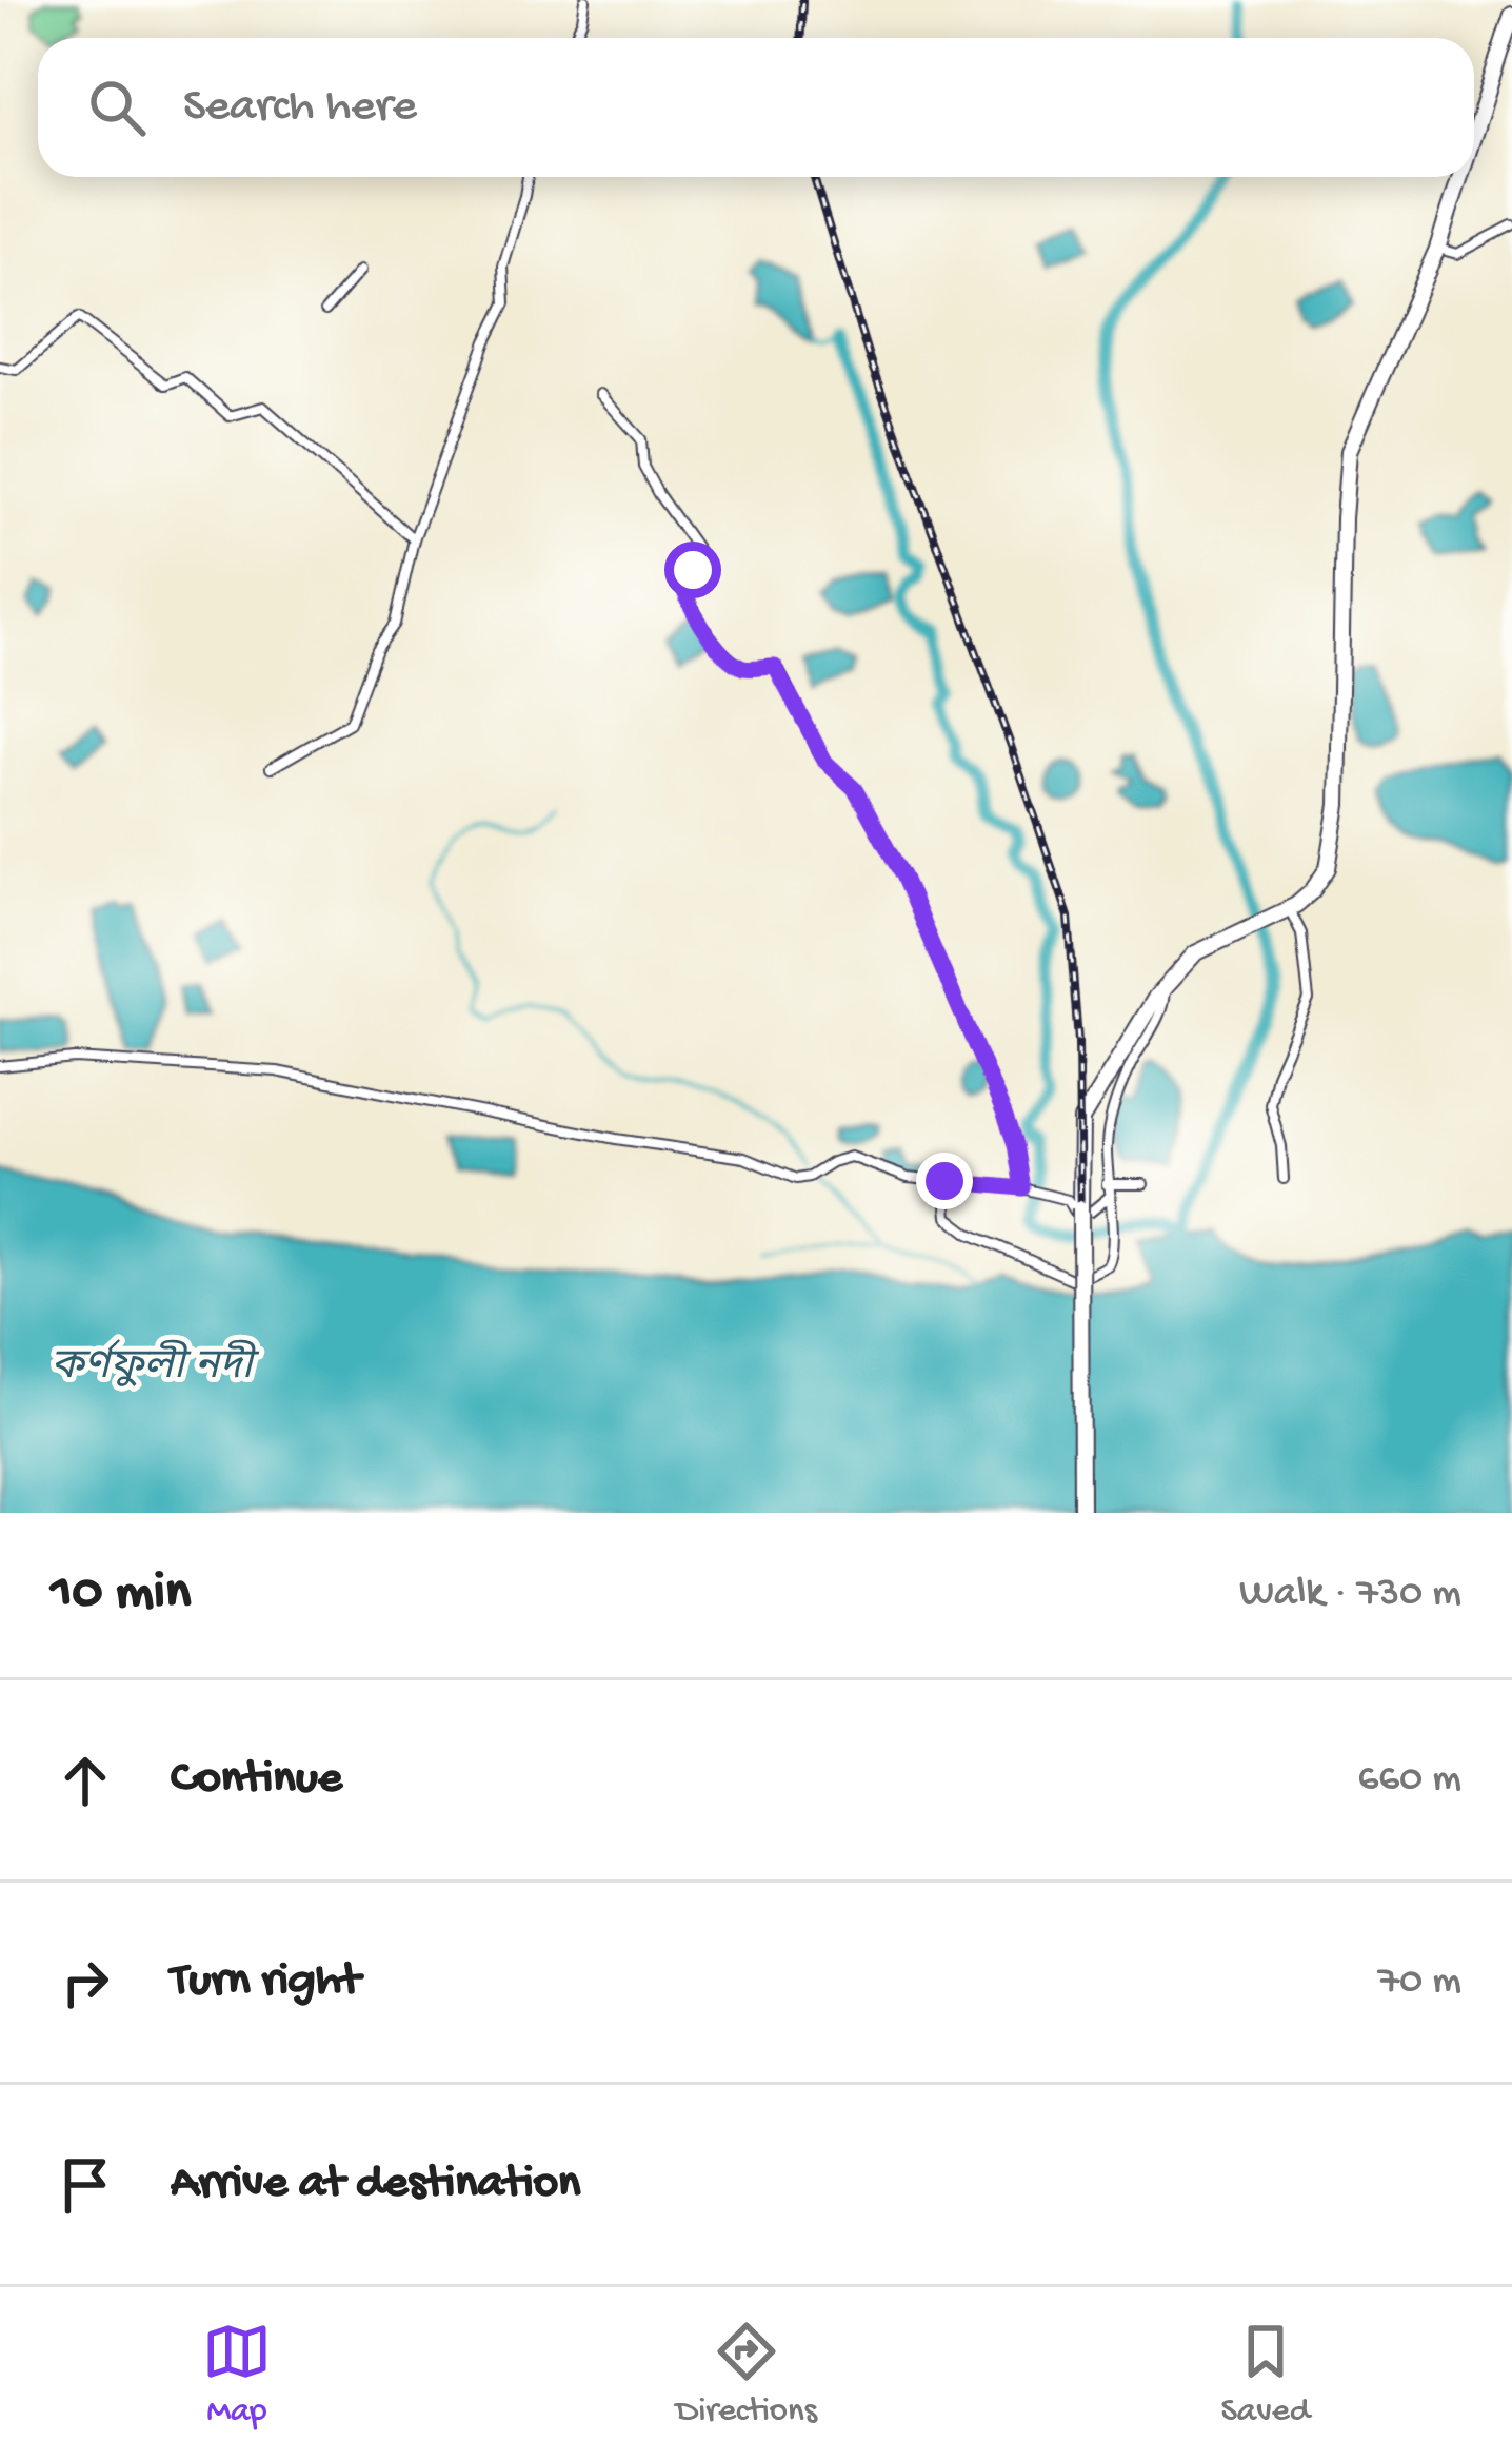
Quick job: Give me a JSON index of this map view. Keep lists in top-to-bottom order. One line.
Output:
{"water":["কর্ণফুলী নদী"],"page":{"search":"Search here","heading":["10 min","Walk · 730 m"],"list":[["Continue","660 m"],["Turn right","70 m"],"Arrive at destination"],"nav":["Map","Directions","Saved"]}}
